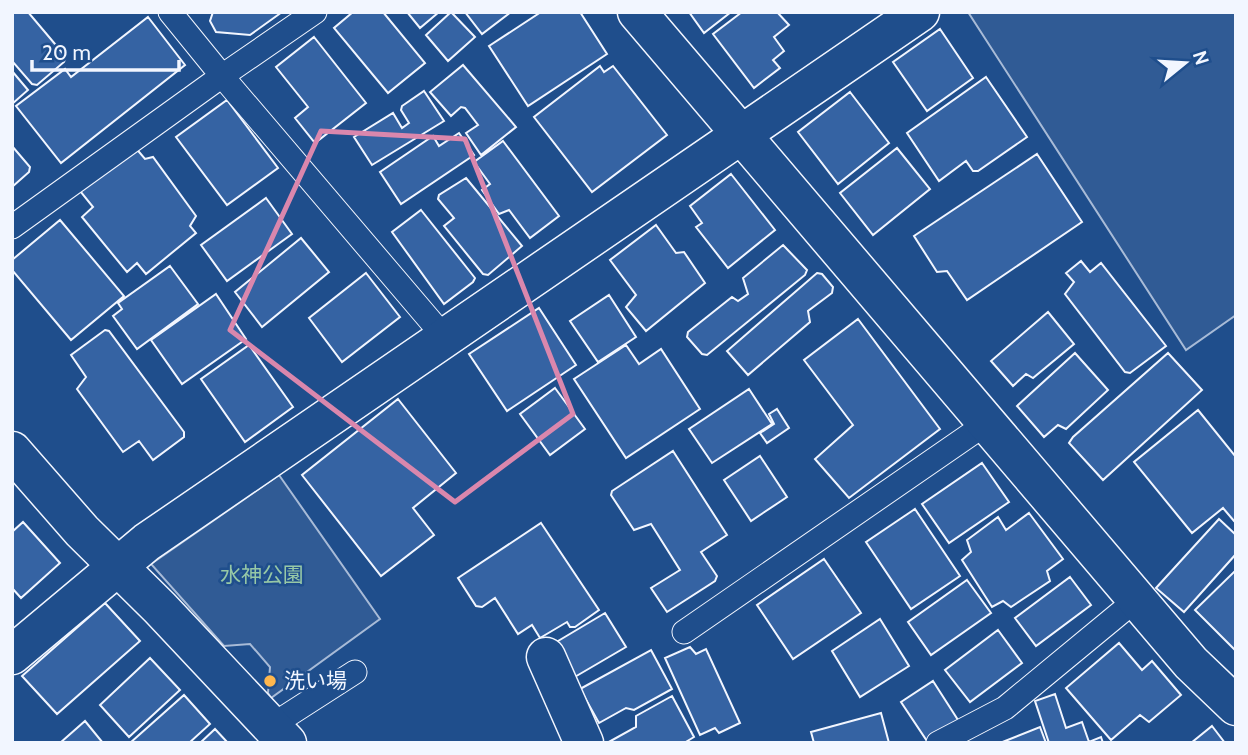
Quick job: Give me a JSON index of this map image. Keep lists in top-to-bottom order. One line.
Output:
{"parks":["水神公園"],"places":["洗い場"],"scale_bar":"20 m","north":"right"}
